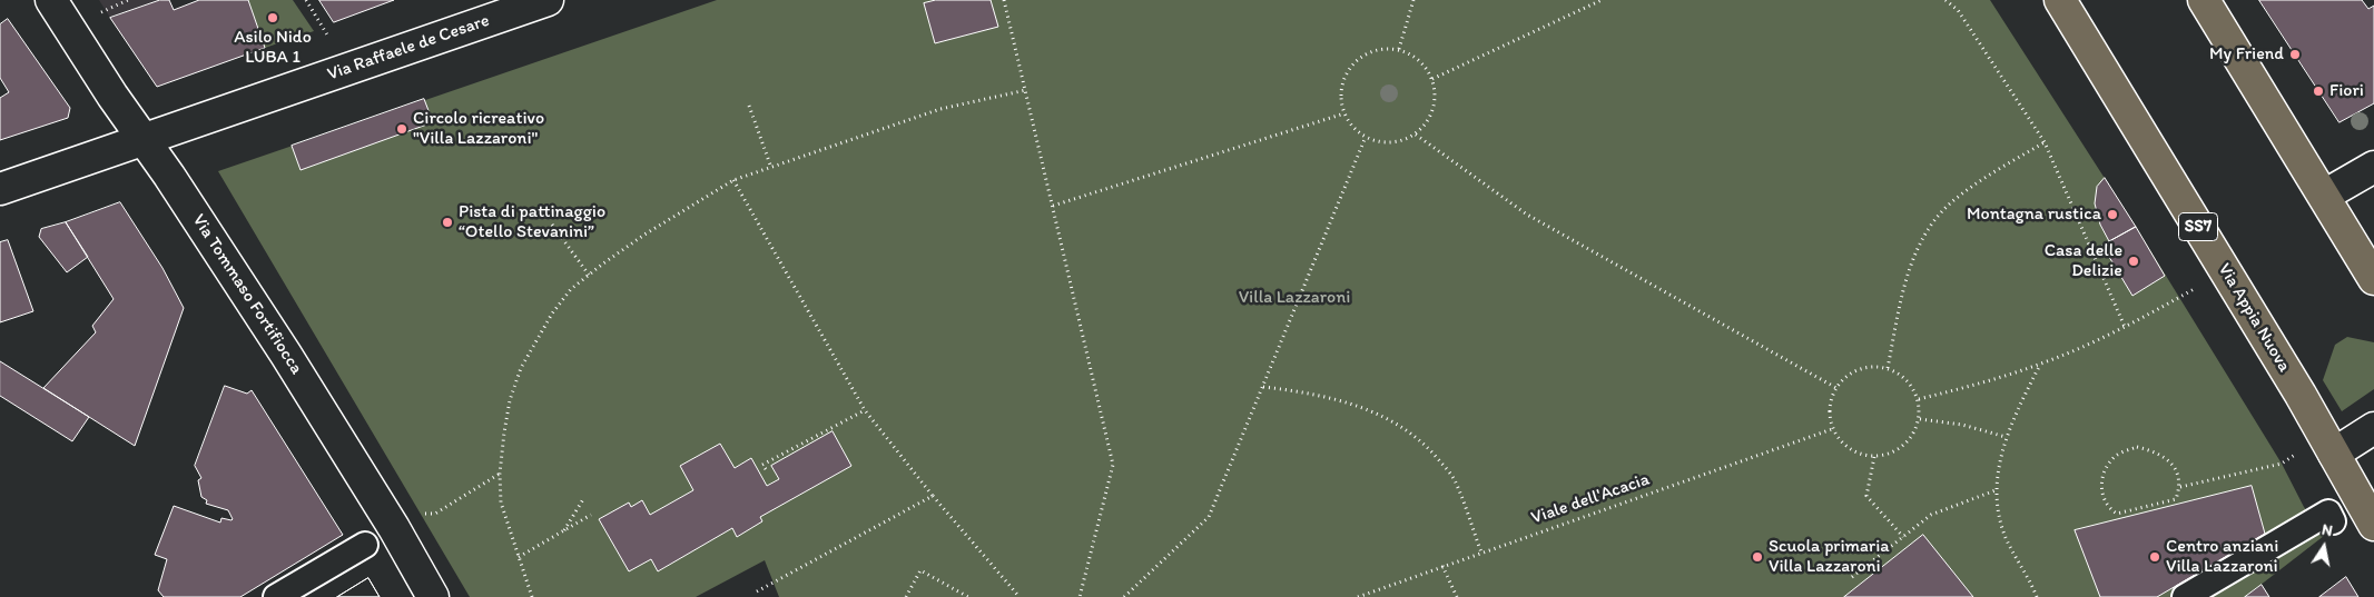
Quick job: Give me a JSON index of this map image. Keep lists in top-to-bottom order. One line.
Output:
{"streets":{"main road":["SS7","Via Appia Nuova"],"street":["Via Raffaele de Cesare","Via Tommaso Fortifiocca"],"path":["Viale dell'Acacia"]},"crossings":[["Via Raffaele de Cesare","Via Tommaso Fortifiocca"]],"parks":["Villa Lazzaroni"],"places":["Asilo Nido LUBA 1","My Friend","Fiori","Circolo ricreativo \"Villa Lazzaroni\"","Montagna rustica","Pista di pattinaggio “Otello Stevanini”","Casa delle Delizie","Scuola primaria Villa Lazzaroni","Centro anziani Villa Lazzaroni"],"north":"top"}
